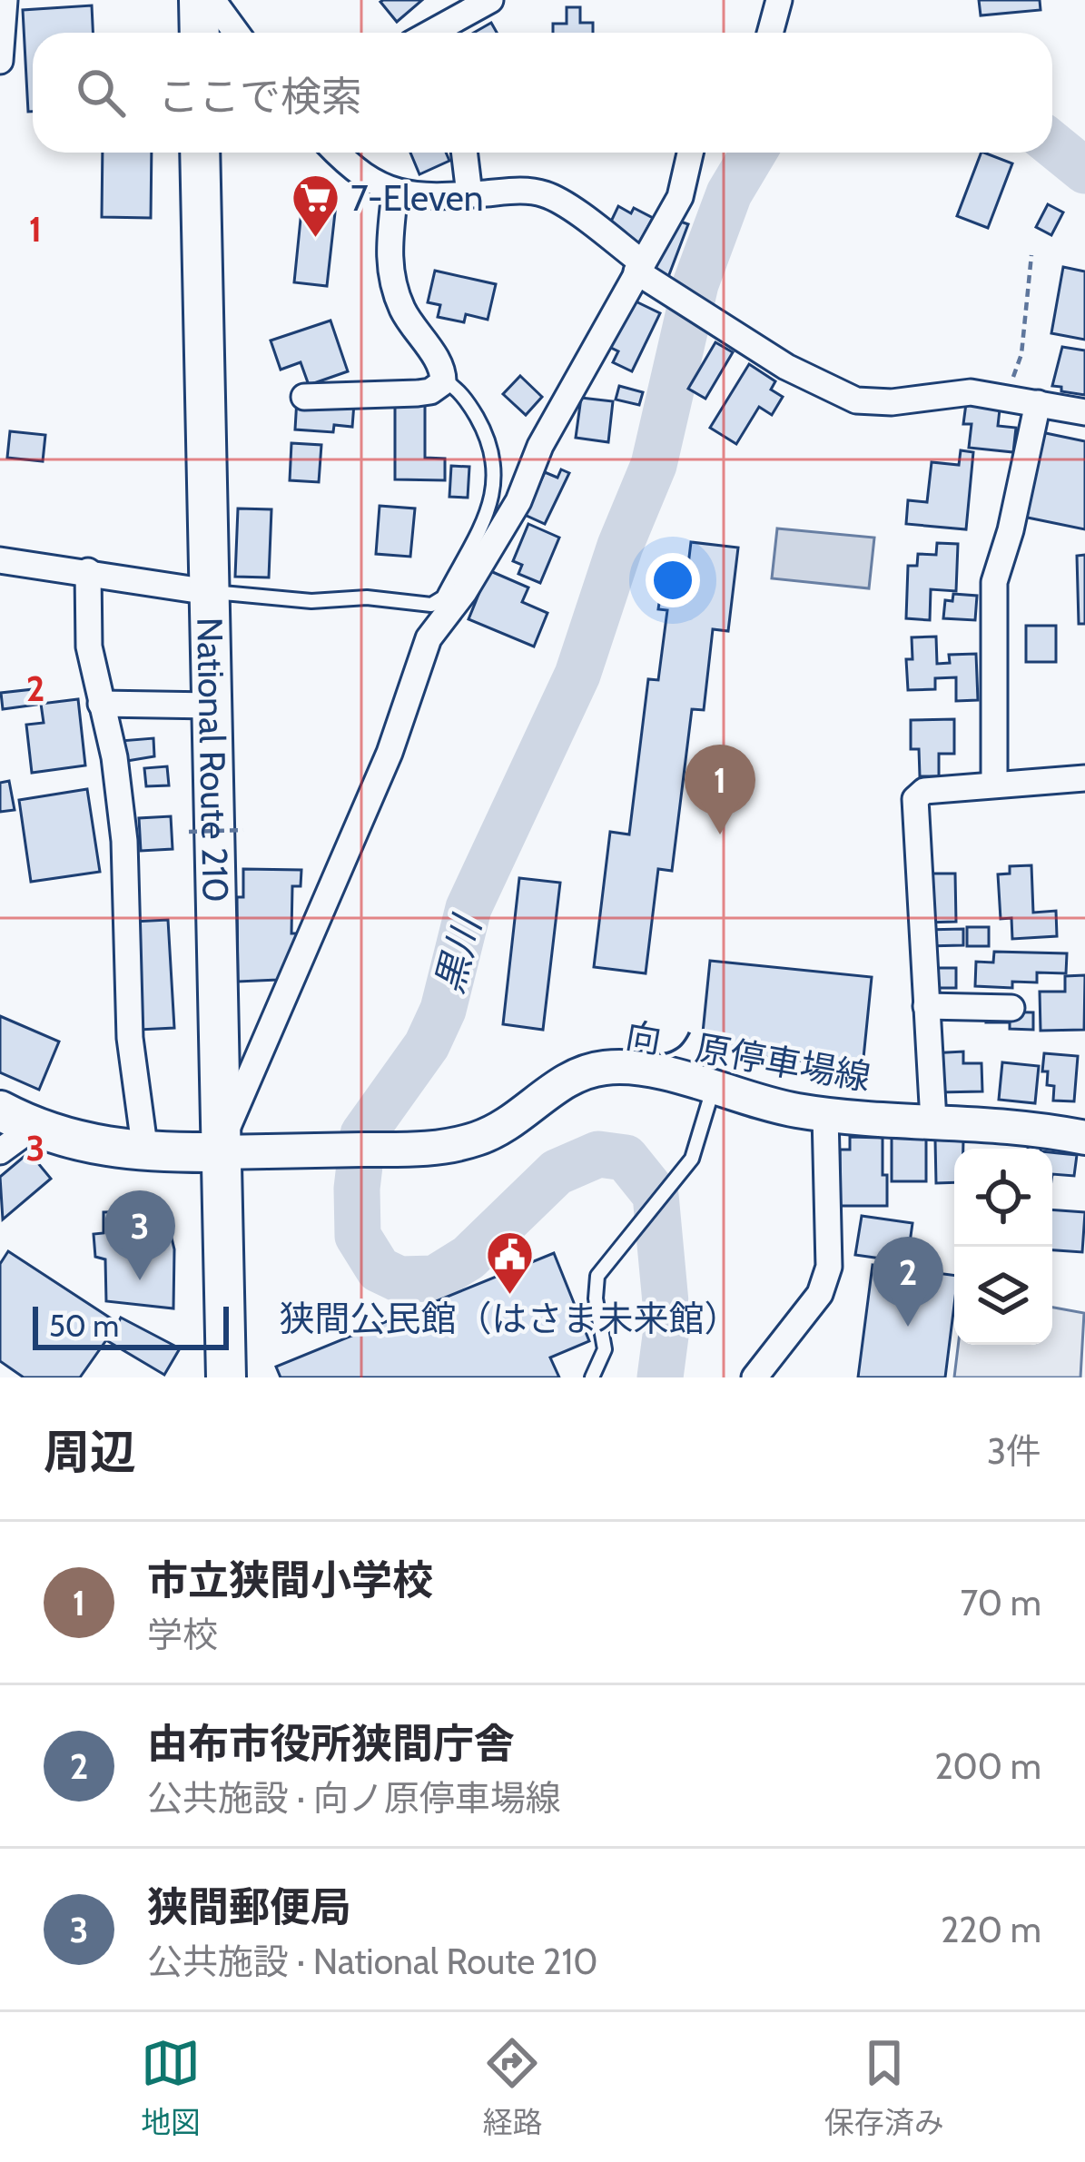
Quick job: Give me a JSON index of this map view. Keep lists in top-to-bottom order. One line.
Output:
{"streets":{"main road":["National Route 210","向ノ原停車場線"]},"crossings":[["National Route 210","向ノ原停車場線"]],"water":["黒川"],"places":{"supermarket":["7-Eleven"],"public building":["狭間公民館（はさま未来館）"]},"scale_bar":"50 m","page":{"search":"ここで検索","pins":["1","3","2"],"scale":"50 m","heading":["周辺","3件"],"list":[{"mark":"1","name":"市立狭間小学校","note":"学校","value":"70 m"},{"mark":"2","name":"由布市役所狭間庁舎","note":"公共施設 · 向ノ原停車場線","value":"200 m"},{"mark":"3","name":"狭間郵便局","note":"公共施設 · National Route 210","value":"220 m"}],"nav":["地図","経路","保存済み"]},"grid":{"rows":["1","2","3"]}}
